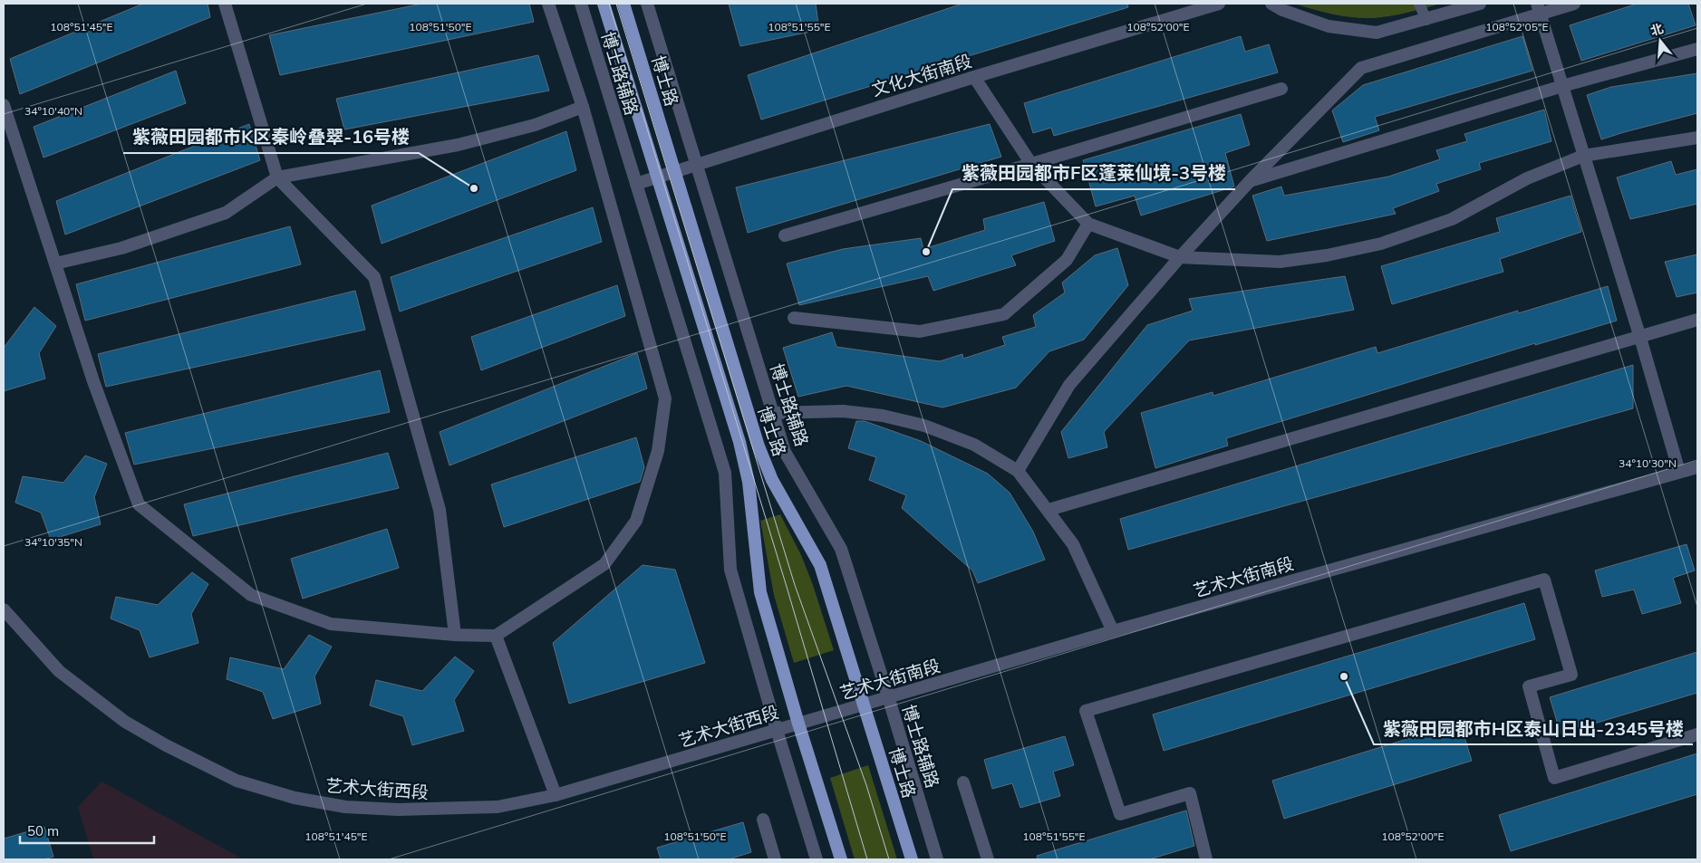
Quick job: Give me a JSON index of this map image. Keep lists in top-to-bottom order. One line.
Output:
{"streets":{"main road":["博士路"],"street":["博士路辅路","文化大街南段","艺术大街南段","艺术大街西段"]},"crossings":[["博士路辅路","文化大街南段"],["博士路辅路","艺术大街南段"],["博士路辅路","艺术大街西段"],["文化大街南段","博士路"],["博士路","艺术大街南段"],["博士路","艺术大街西段"],["艺术大街南段","艺术大街西段"]],"places":["紫薇田园都市K区秦岭叠翠-16号楼","紫薇田园都市F区蓬莱仙境-3号楼","紫薇田园都市H区泰山日出-2345号楼"],"scale_bar":"50 m","north":"top","coordinates":["108°51'45\"E","108°51'50\"E","108°51'55\"E","108°52'00\"E","108°52'05\"E","34°10'40\"N","34°10'30\"N","34°10'35\"N"]}
